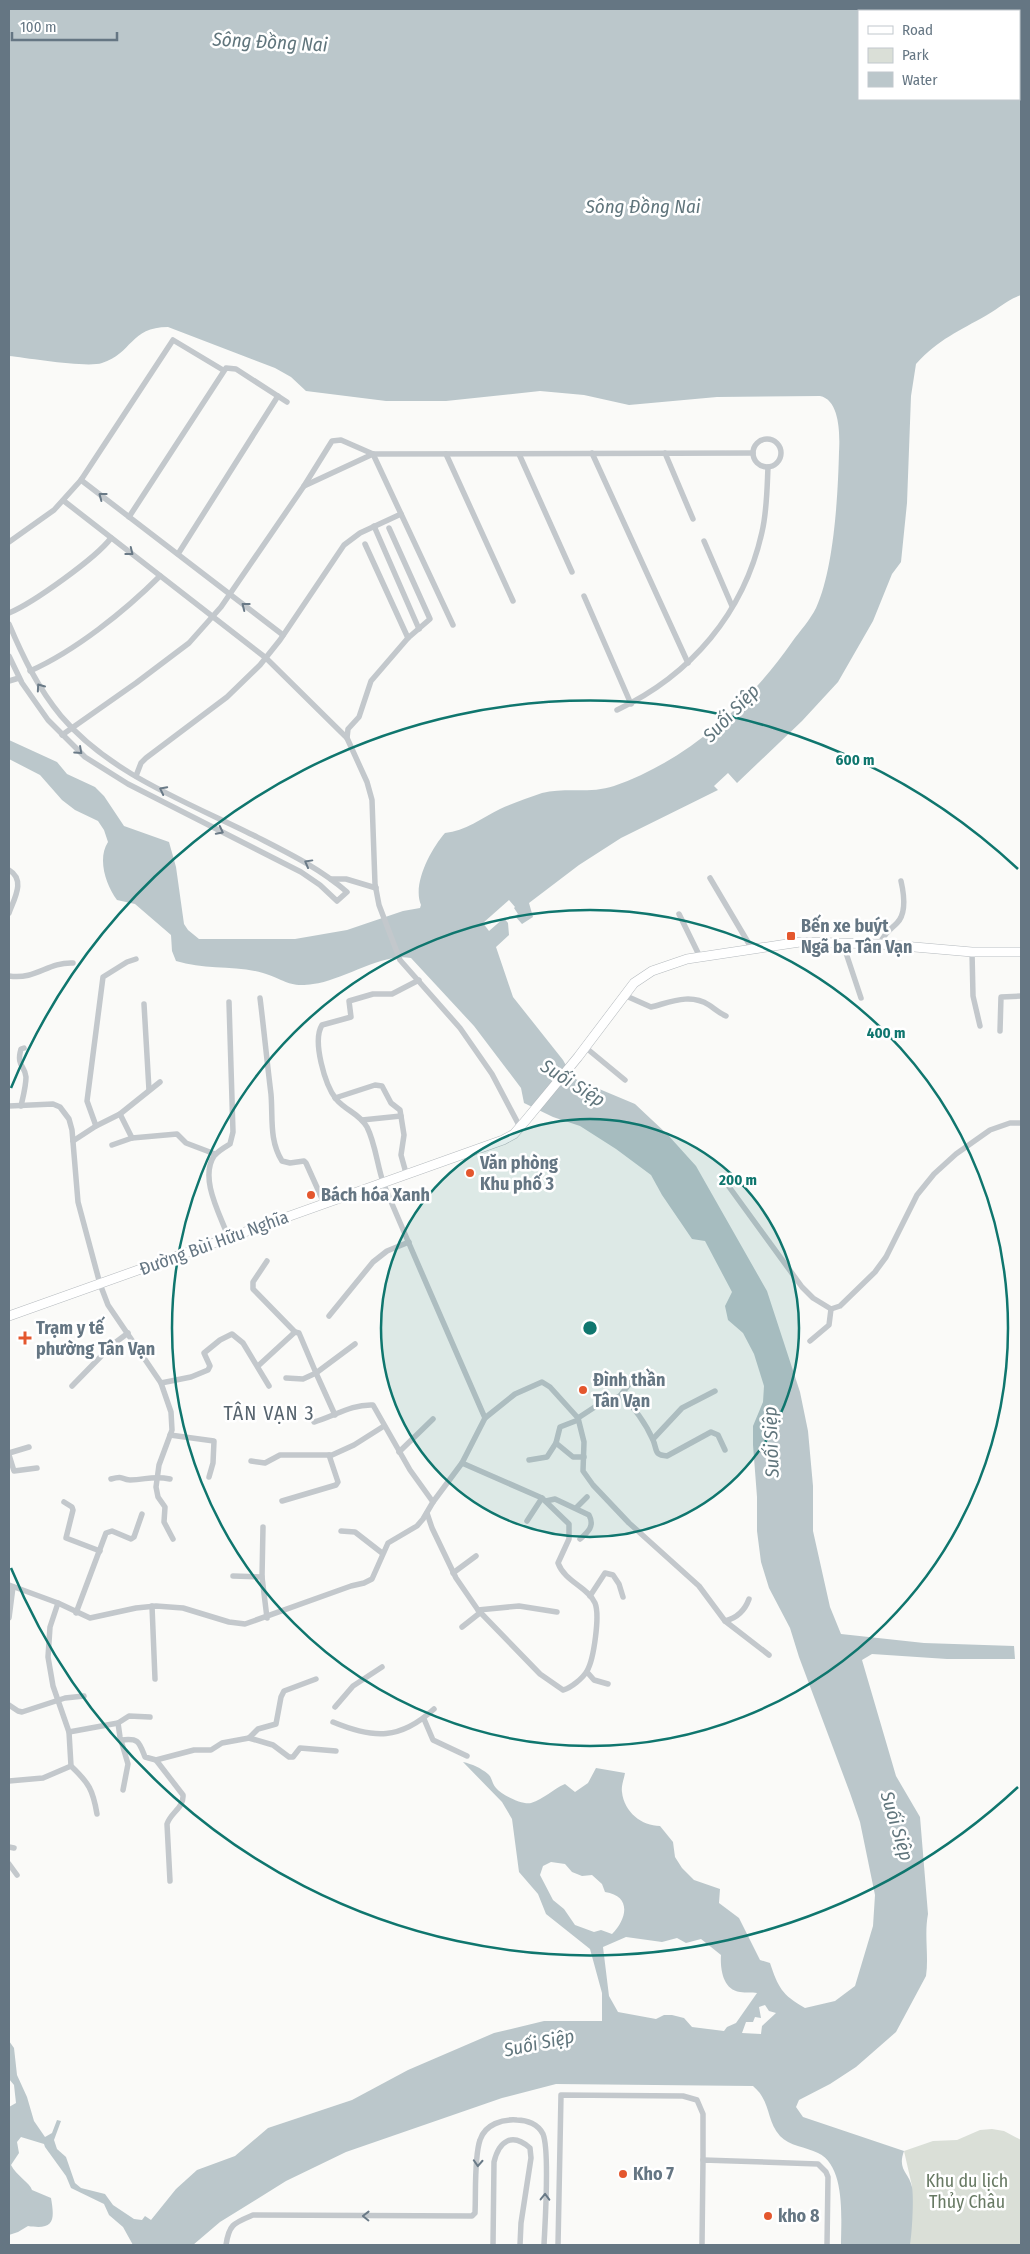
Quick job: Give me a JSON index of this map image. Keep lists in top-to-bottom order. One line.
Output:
{"streets":{"main road":["Đường Bùi Hữu Nghĩa"]},"districts":["TÂN VẠN 3"],"water":["Sông Đồng Nai","Suối Siệp"],"parks":["Khu du lịch Thủy Châu"],"places":{"transit":["Bến xe buýt Ngã ba Tân Vạn"],"other":["Văn phòng Khu phố 3","Bách hóa Xanh","Đình thần Tân Vạn","Kho 7","kho 8"],"health":["Trạm y tế phường Tân Vạn"]},"legend":["Road","Park","Water"],"scale_bar":"100 m","rings":["600 m","400 m","200 m"]}
